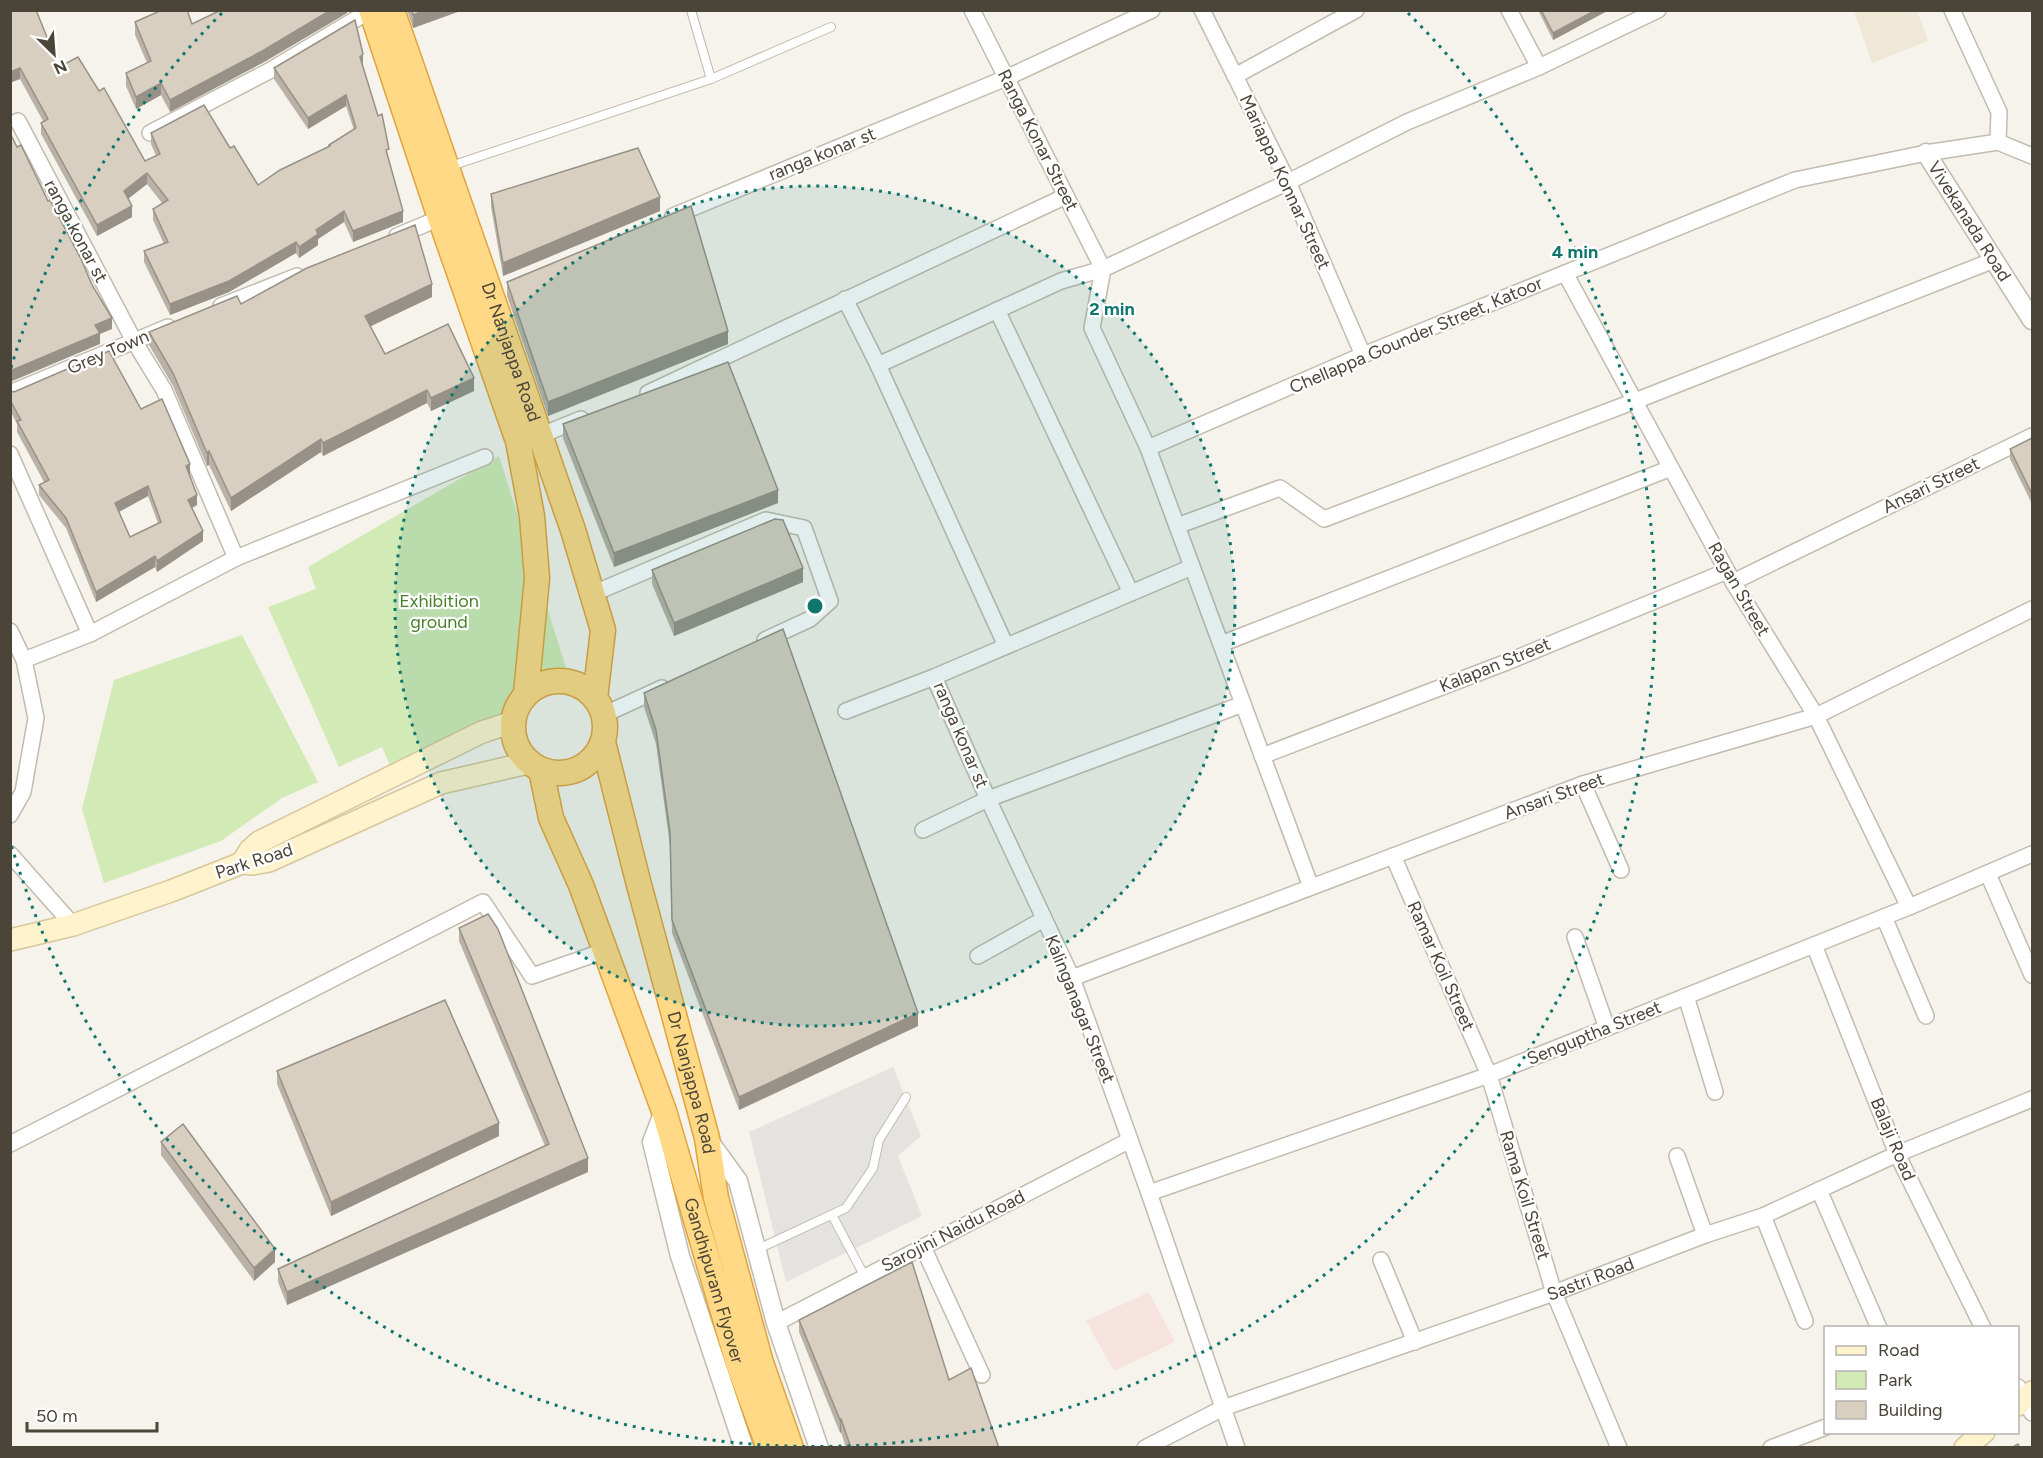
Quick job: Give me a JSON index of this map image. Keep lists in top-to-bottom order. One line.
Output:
{"streets":{"highway":["Dr Nanjappa Road","Gandhipuram Flyover"],"main road":["Park Road"],"street":["Ranga Konar Street","ranga konar st","Mariappa Konnar Street","Vivekanada Road","Chellappa Gounder Street, Katoor","Grey Town","Ansari Street","Ragan Street","Kalapan Street","Ramar Koil Street","Kalinganagar Street","Senguptha Street","Balaji Road","Rama Koil Street","Sarojini Naidu Road","Sastri Road"]},"crossings":[["Ranga Konar Street","ranga konar st"],["ranga konar st","Grey Town"],["ranga konar st","Kalinganagar Street"],["Mariappa Konnar Street","Chellappa Gounder Street, Katoor"],["Vivekanada Road","Chellappa Gounder Street, Katoor"],["Chellappa Gounder Street, Katoor","Ragan Street"],["Dr Nanjappa Road","Park Road"],["Dr Nanjappa Road","Sarojini Naidu Road"],["Dr Nanjappa Road","Gandhipuram Flyover"],["Ansari Street","Ragan Street"],["Ansari Street","Kalapan Street"],["Ansari Street","Ramar Koil Street"],["Ansari Street","Kalinganagar Street"],["Ragan Street","Kalapan Street"],["Ragan Street","Senguptha Street"],["Ramar Koil Street","Senguptha Street"],["Ramar Koil Street","Rama Koil Street"],["Kalinganagar Street","Senguptha Street"],["Kalinganagar Street","Sarojini Naidu Road"],["Kalinganagar Street","Sastri Road"],["Senguptha Street","Balaji Road"],["Senguptha Street","Rama Koil Street"],["Balaji Road","Sastri Road"],["Rama Koil Street","Sastri Road"]],"parks":["Exhibition ground"],"legend":["Road","Park","Building"],"scale_bar":"50 m","north":"bottom right","rings":["4 min","2 min"]}
